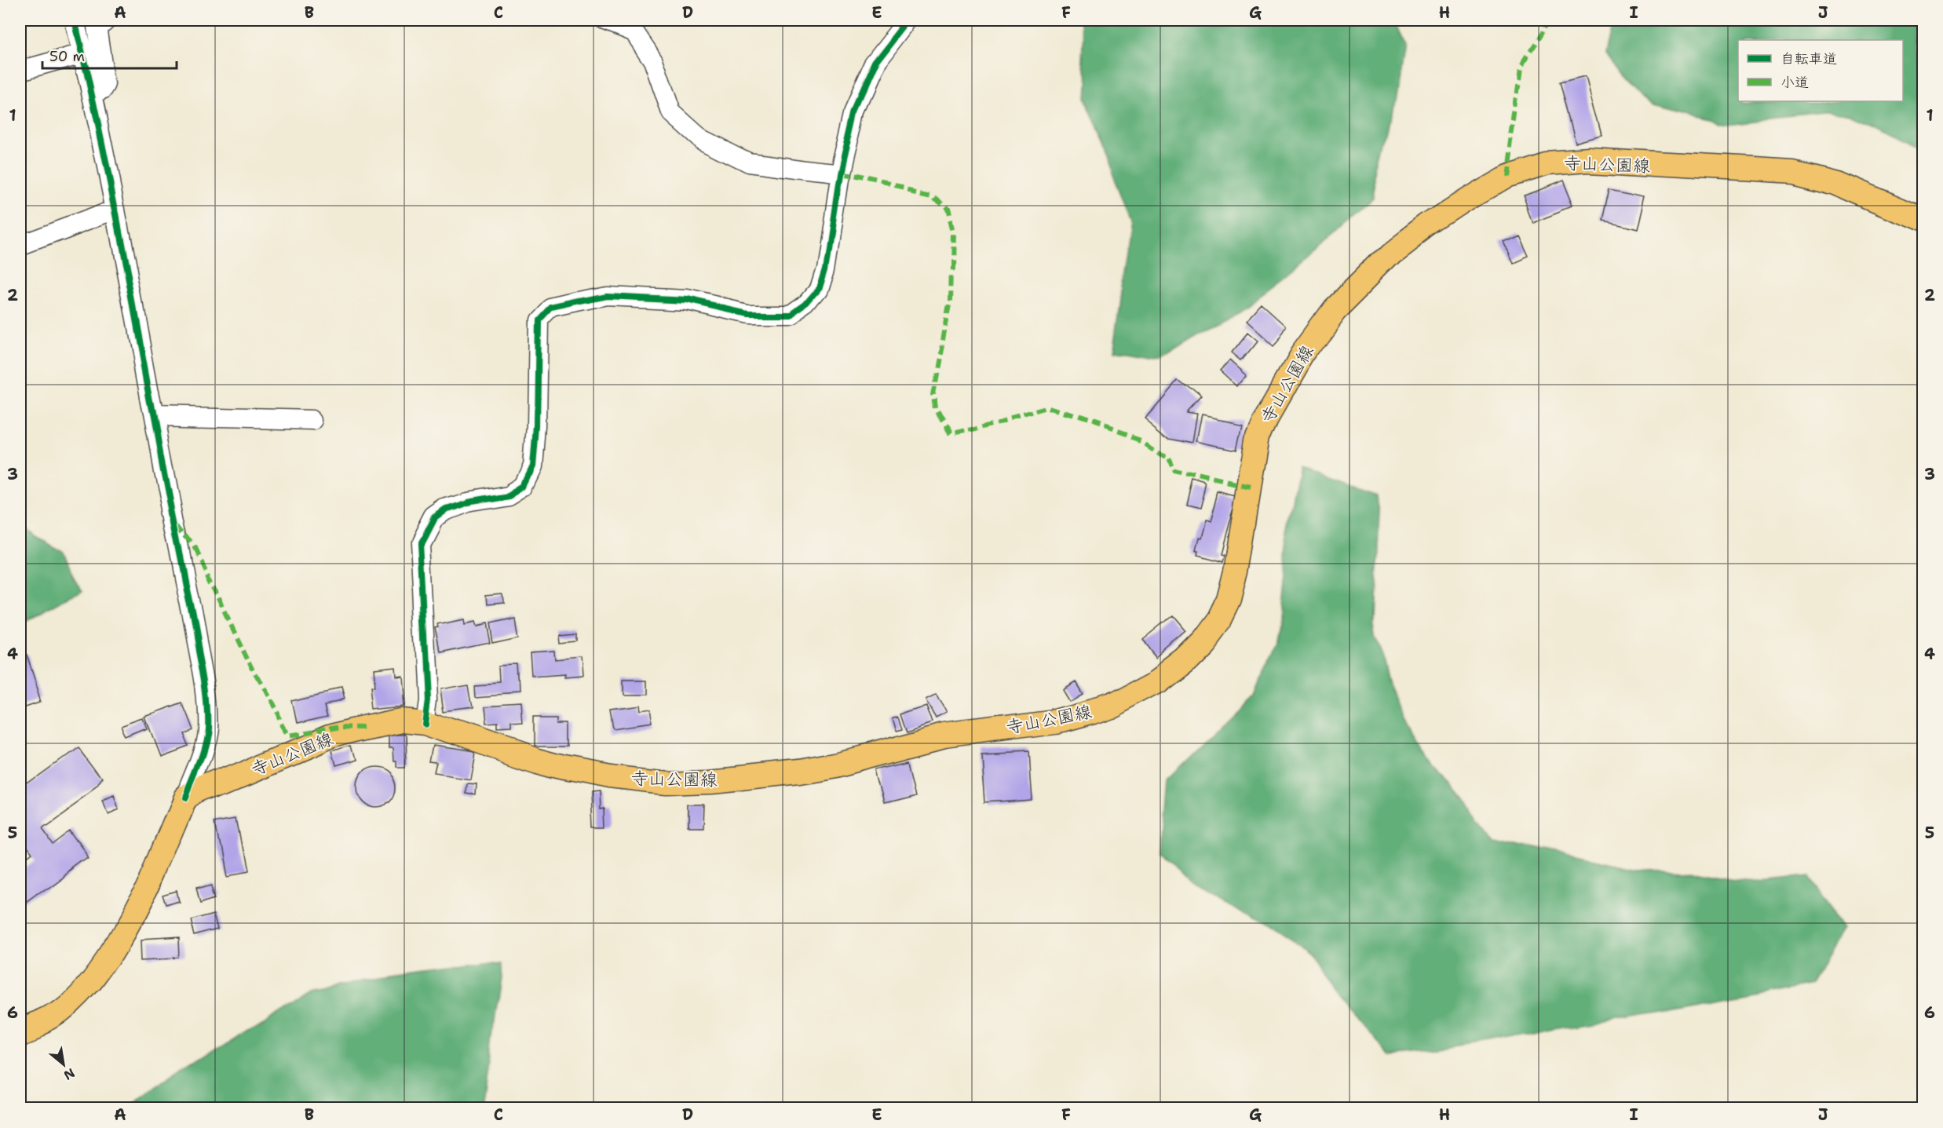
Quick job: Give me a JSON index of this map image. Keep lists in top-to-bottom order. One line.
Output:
{"streets":{"main road":["寺山公園線"]},"legend":["自転車道","小道"],"scale_bar":"50 m","north":"bottom right","grid":{"columns":["A","B","C","D","E","F","G","H","I","J"],"rows":["1","2","3","4","5","6"]}}
